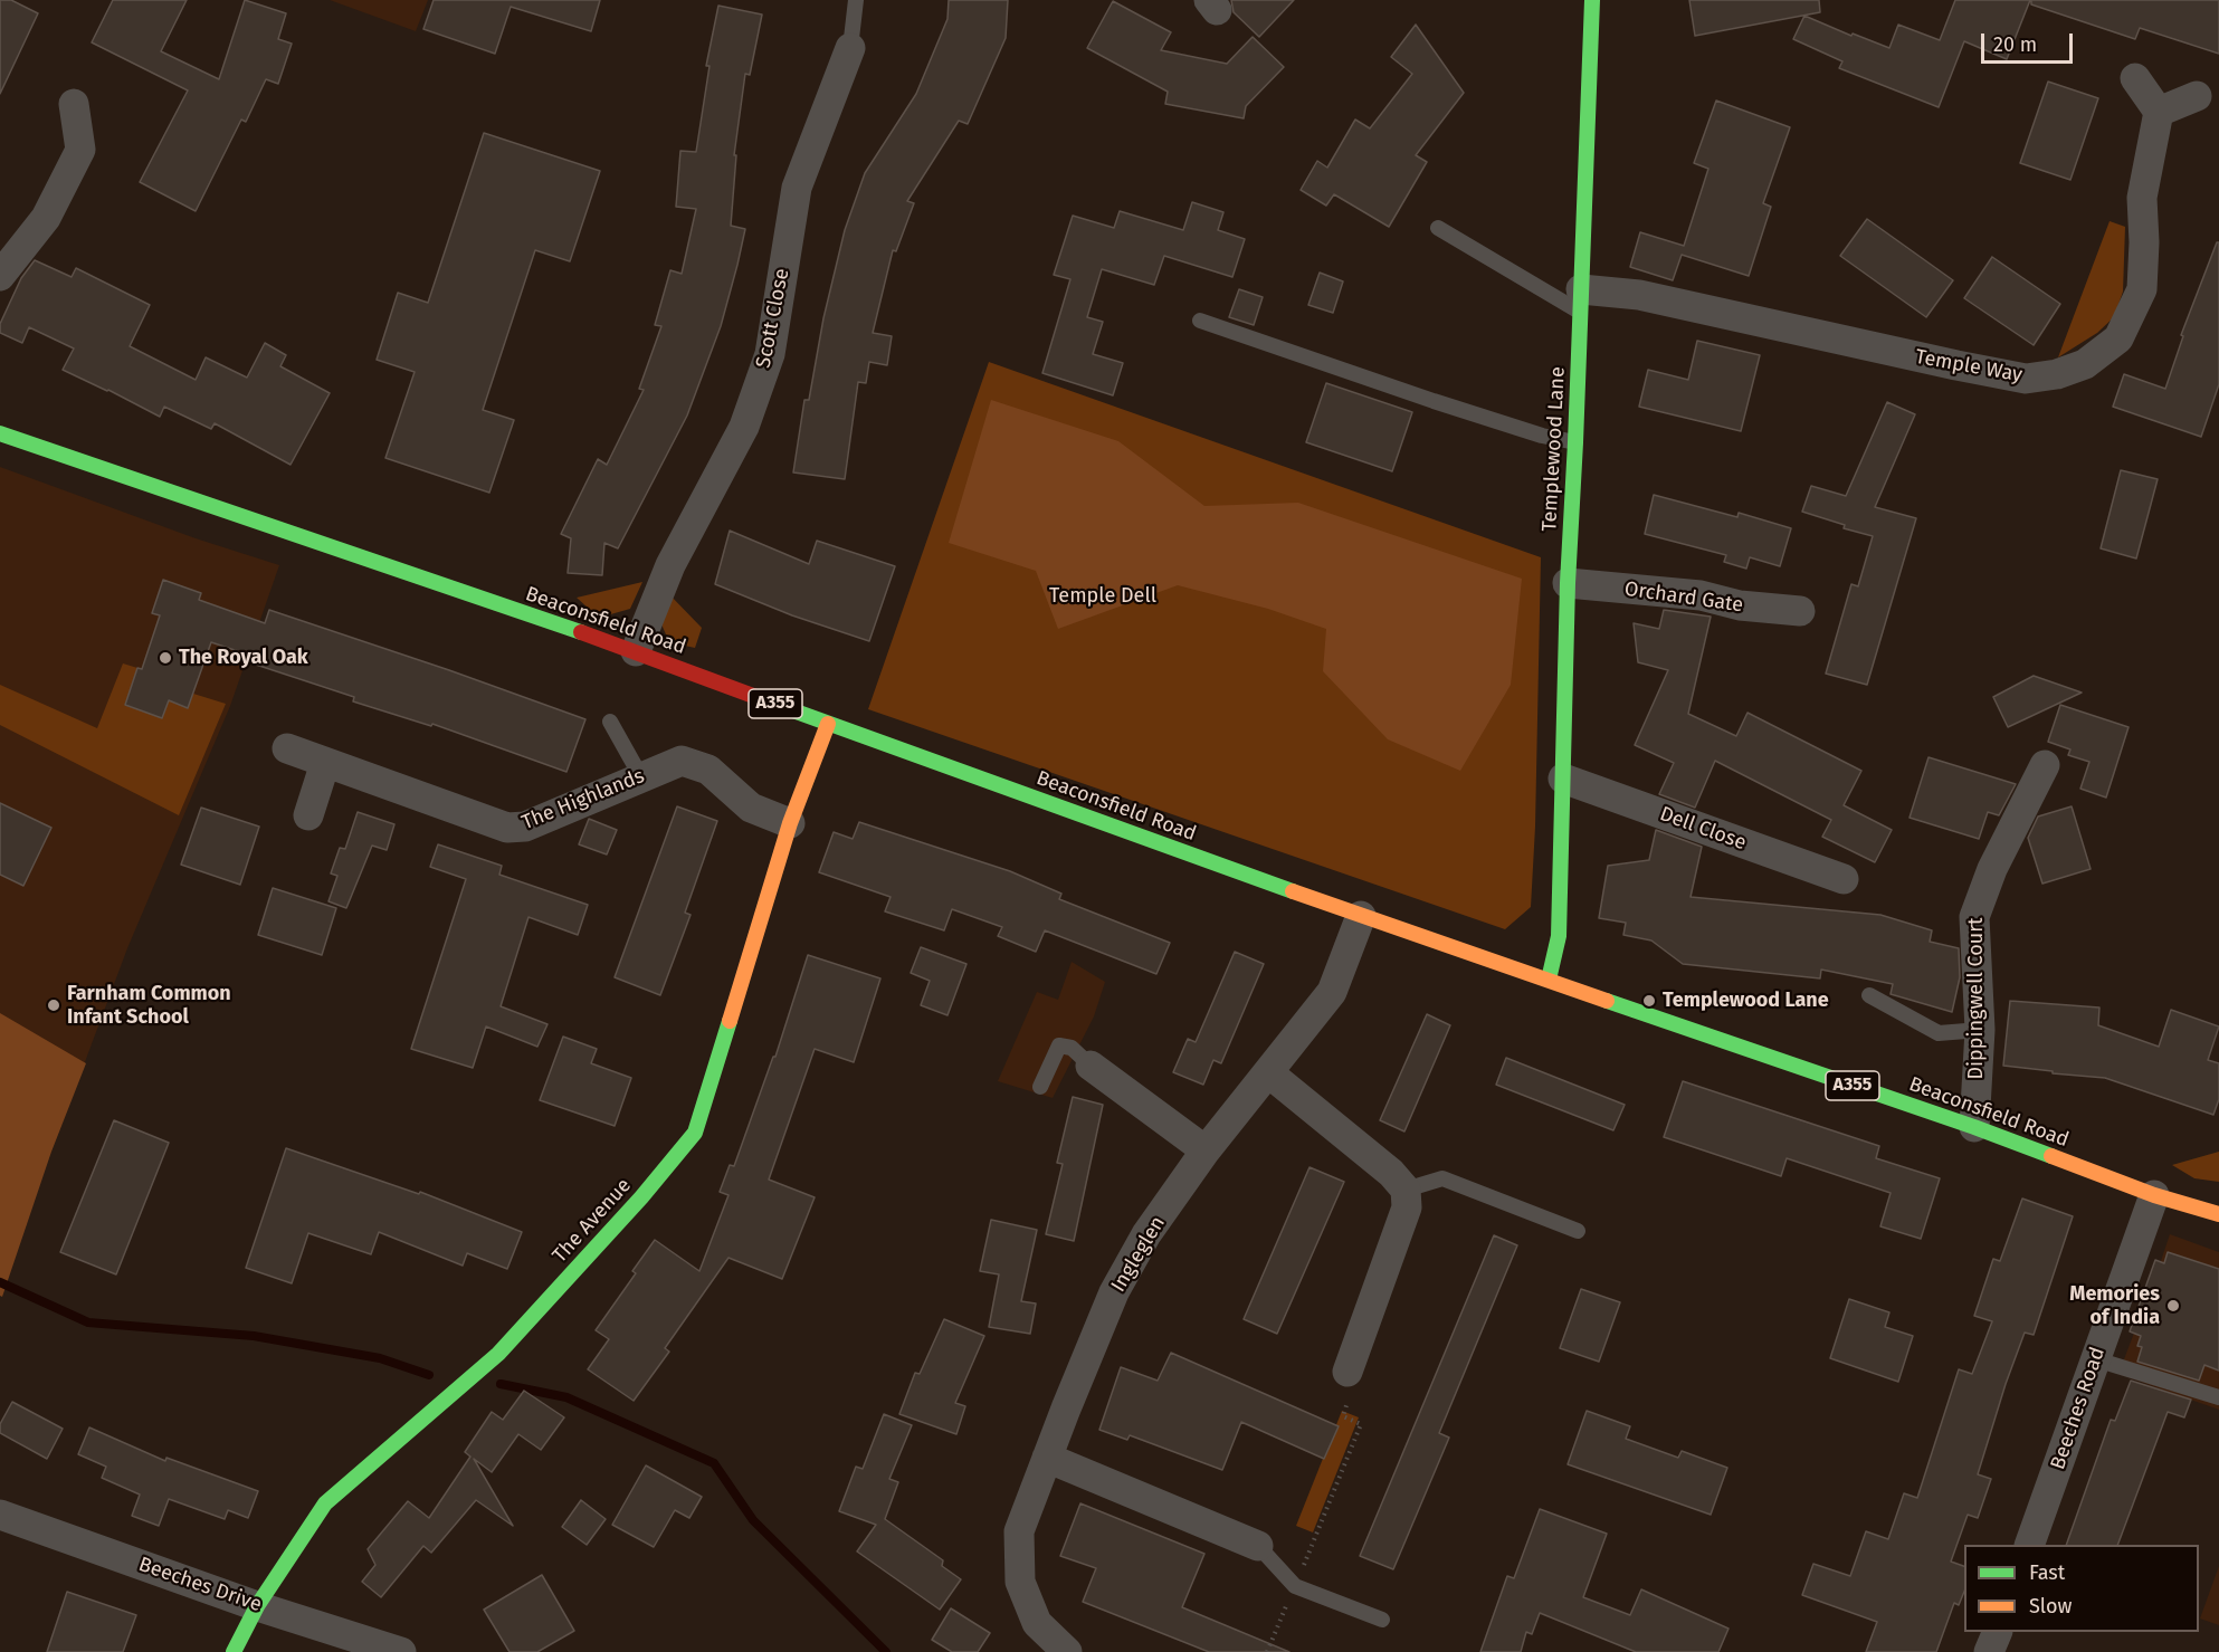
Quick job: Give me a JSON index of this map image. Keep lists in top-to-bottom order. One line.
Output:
{"streets":{"main road":["Templewood Lane","Beaconsfield Road","A355","The Avenue"],"street":["Scott Close","Temple Way","Orchard Gate","The Highlands","Dell Close","Dippingwell Court","Ingleglen","Beeches Road","Beeches Drive"]},"crossings":[["Scott Close","Beaconsfield Road"],["Temple Way","Templewood Lane"],["Templewood Lane","Orchard Gate"],["Templewood Lane","Beaconsfield Road"],["Templewood Lane","Dell Close"],["Beaconsfield Road","Dippingwell Court"],["Beaconsfield Road","The Avenue"],["Beaconsfield Road","Ingleglen"],["Beaconsfield Road","Beeches Road"],["The Highlands","The Avenue"],["The Avenue","Beeches Drive"]],"parks":["Temple Dell"],"places":["The Royal Oak","Templewood Lane","Farnham Common Infant School","Memories of India"],"legend":["Fast","Slow"],"scale_bar":"20 m"}
